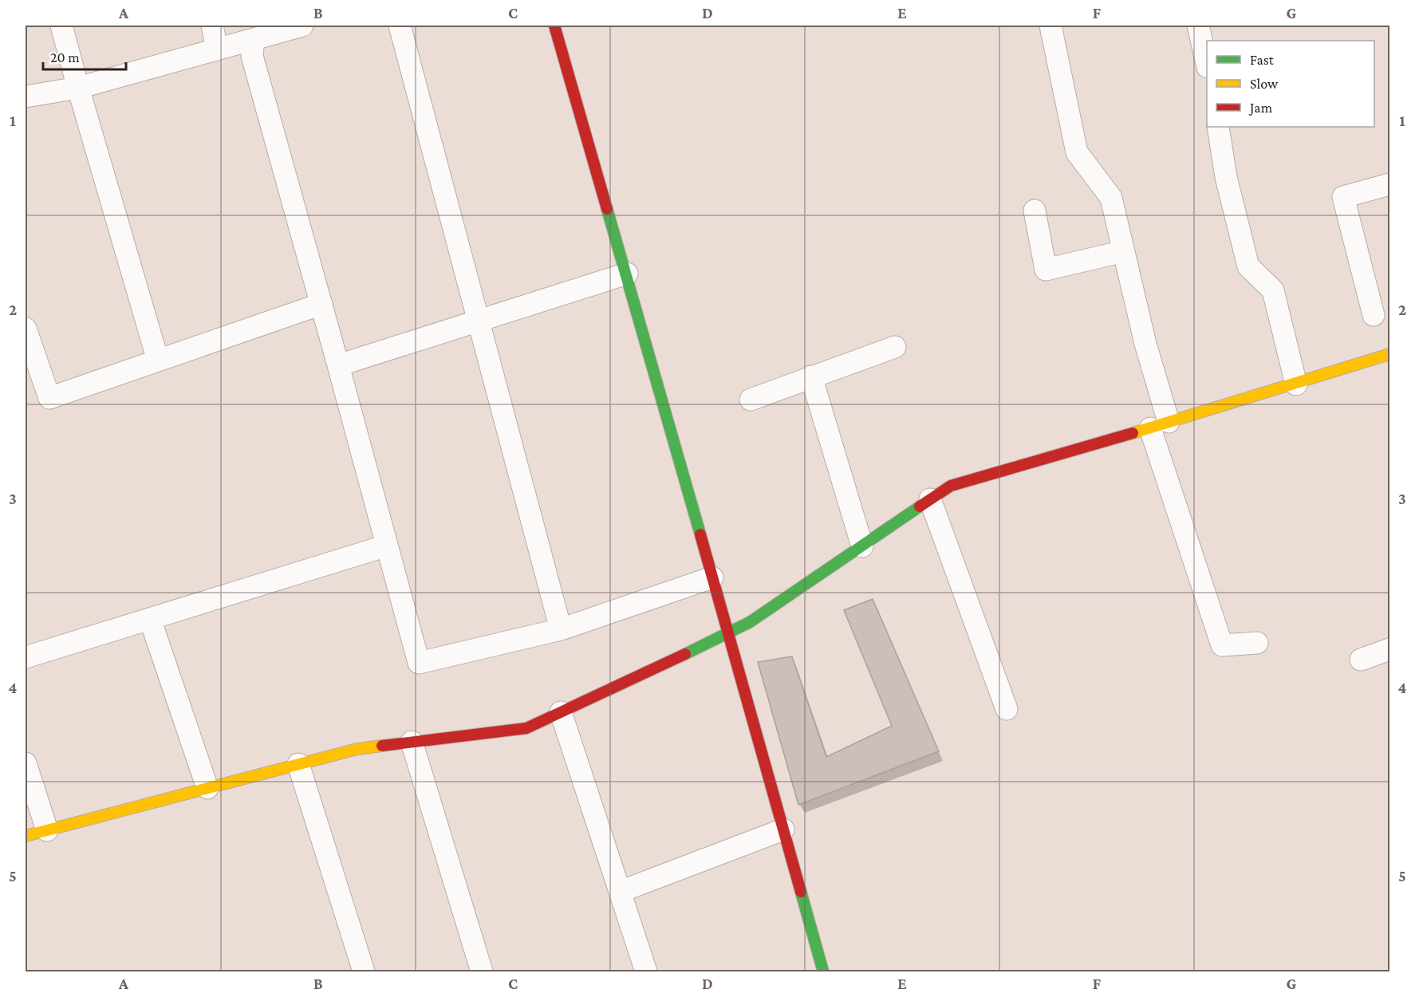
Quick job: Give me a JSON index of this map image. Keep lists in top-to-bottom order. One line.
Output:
{"legend":["Fast","Slow","Jam"],"scale_bar":"20 m","grid":{"columns":["A","B","C","D","E","F","G"],"rows":["1","2","3","4","5"]}}
